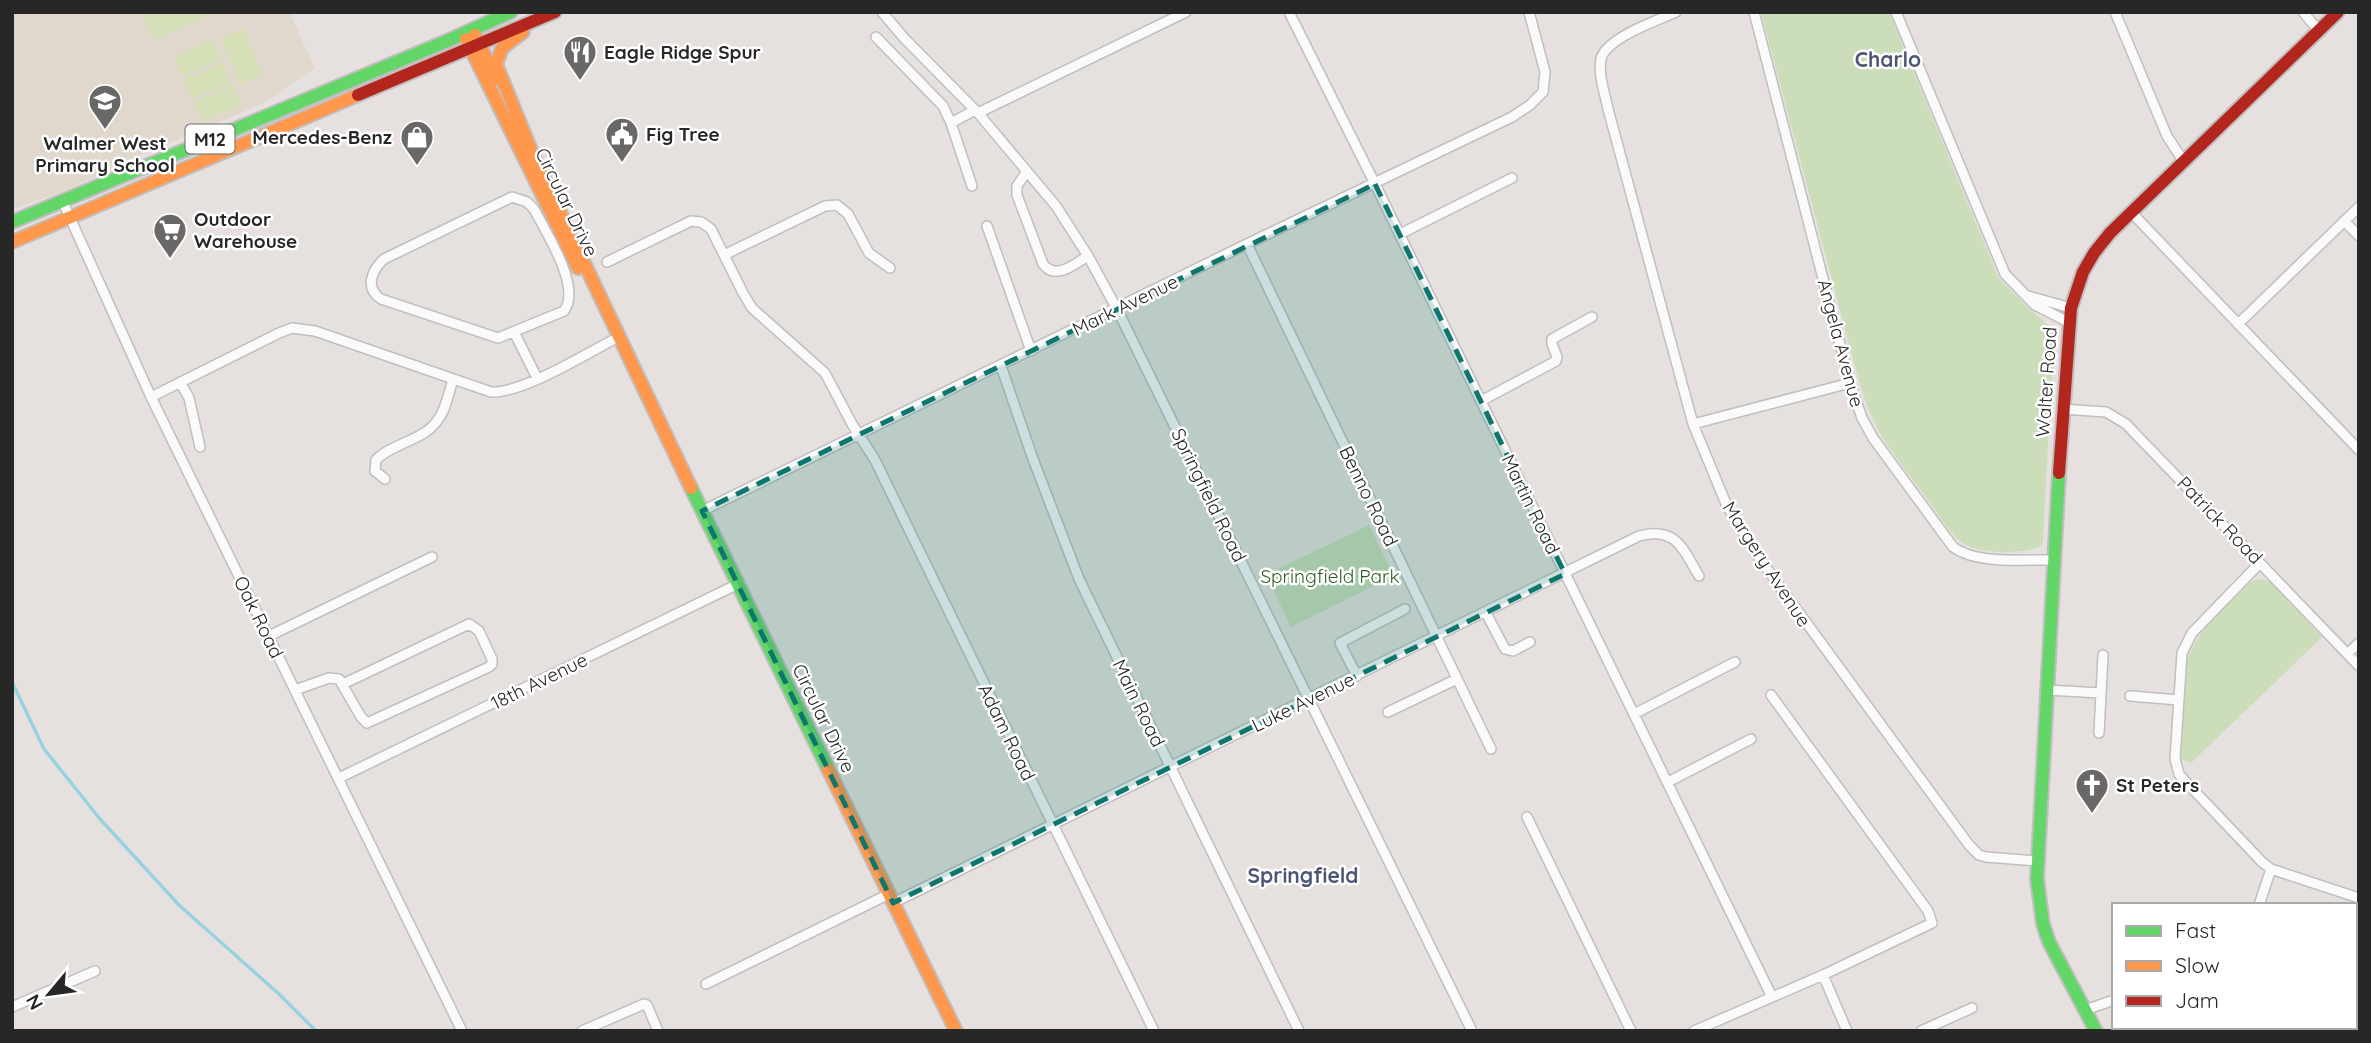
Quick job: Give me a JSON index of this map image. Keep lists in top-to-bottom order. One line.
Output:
{"streets":{"street":["M12","Circular Drive","Mark Avenue","Angela Avenue","Walter Road","Springfield Road","Benno Road","Martin Road","Patrick Road","Margery Avenue","Oak Road","18th Avenue","Luke Avenue","Main Road","Adam Road"]},"crossings":[["M12","Circular Drive"],["M12","Oak Road"],["Circular Drive","Mark Avenue"],["Circular Drive","18th Avenue"],["Circular Drive","Luke Avenue"],["Mark Avenue","Springfield Road"],["Mark Avenue","Benno Road"],["Mark Avenue","Martin Road"],["Mark Avenue","Main Road"],["Mark Avenue","Adam Road"],["Angela Avenue","Walter Road"],["Walter Road","Patrick Road"],["Walter Road","Margery Avenue"],["Springfield Road","Luke Avenue"],["Benno Road","Luke Avenue"],["Martin Road","Luke Avenue"],["Oak Road","18th Avenue"],["Luke Avenue","Main Road"],["Luke Avenue","Adam Road"]],"districts":["Charlo","Springfield"],"parks":["Springfield Park"],"places":{"restaurant":["Eagle Ridge Spur"],"school or university":["Walmer West Primary School"],"public building":["Fig Tree"],"shop":["Mercedes-Benz"],"supermarket":["Outdoor Warehouse"],"church":["St Peters"]},"legend":["Fast","Slow","Jam"],"north":"bottom left"}
